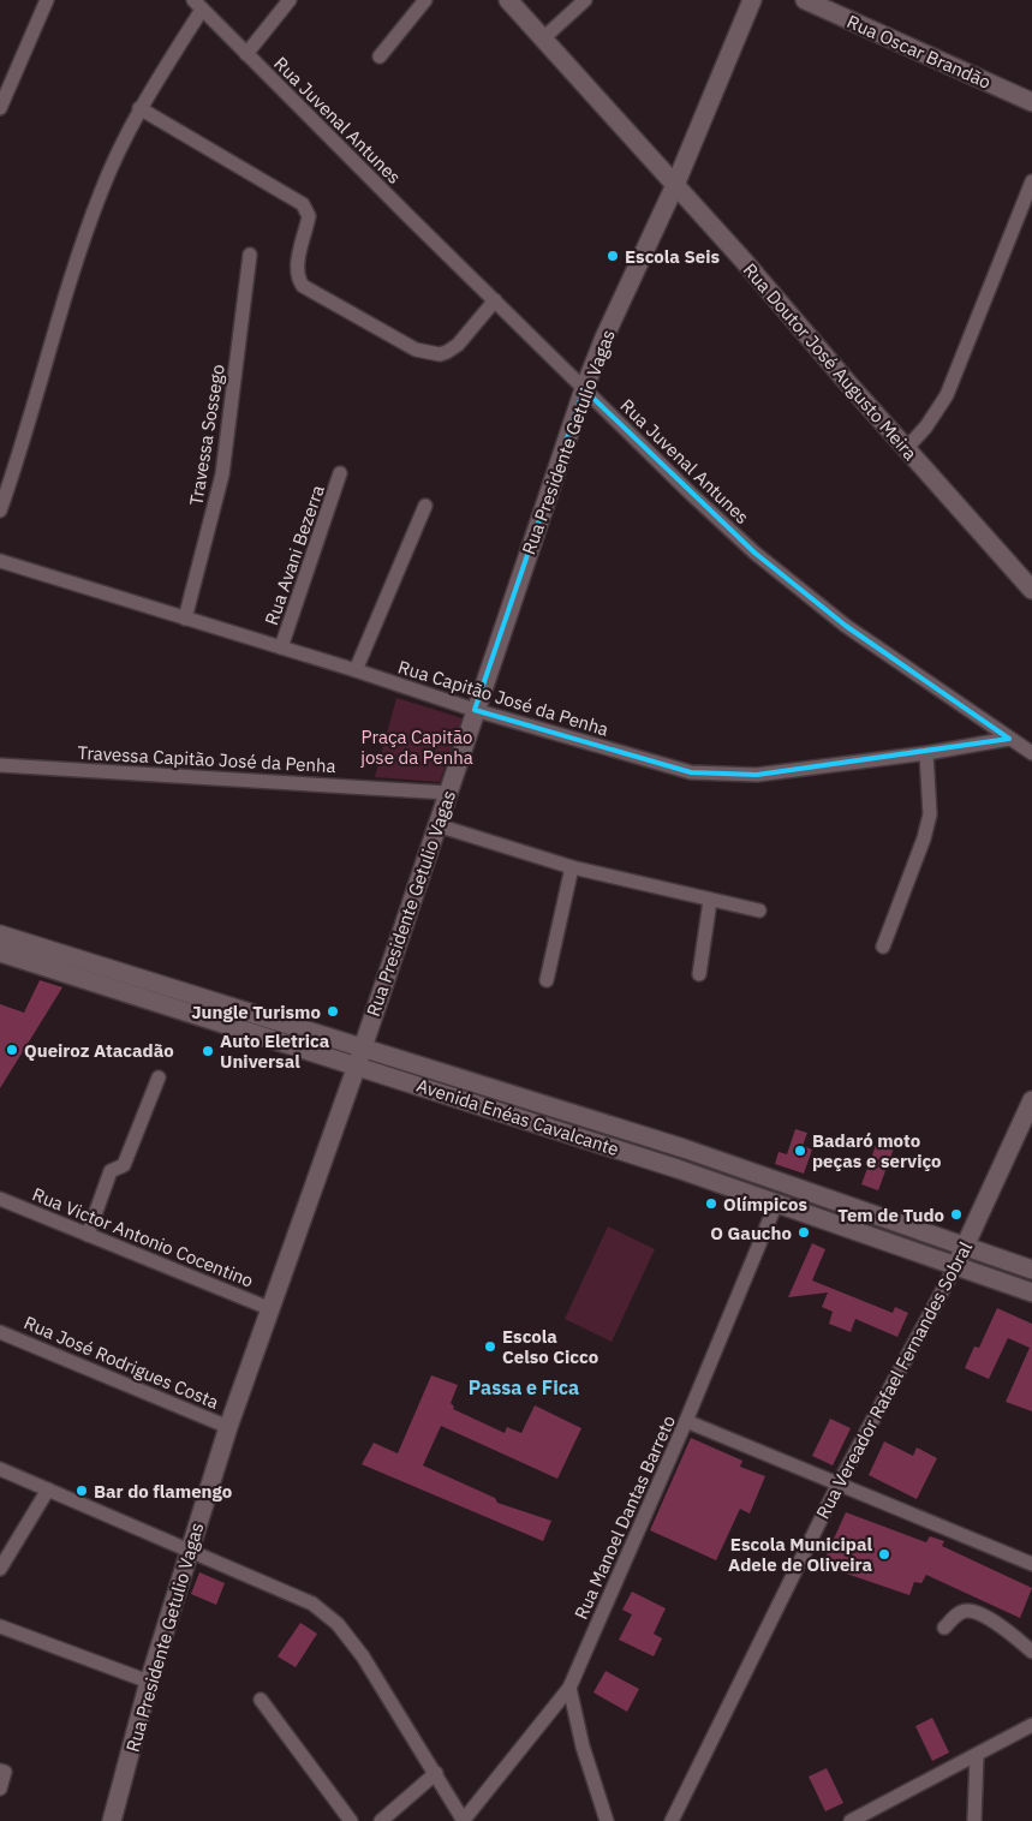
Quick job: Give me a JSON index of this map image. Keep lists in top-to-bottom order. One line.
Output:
{"streets":{"street":["Rua Oscar Brandão","Rua Juvenal Antunes","Rua Doutor José Augusto Meira","Travessa Sossego","Rua Presidente Getulio Vagas","Rua Avani Bezerra","Rua Capitão José da Penha","Travessa Capitão José da Penha","Avenida Enéas Cavalcante","Rua Victor Antonio Cocentino","Rua José Rodrigues Costa","Rua Vereador Rafael Fernandes Sobral","Rua Manoel Dantas Barreto"]},"crossings":[["Rua Juvenal Antunes","Rua Presidente Getulio Vagas"],["Rua Juvenal Antunes","Rua Capitão José da Penha"],["Rua Doutor José Augusto Meira","Rua Presidente Getulio Vagas"],["Travessa Sossego","Rua Capitão José da Penha"],["Rua Presidente Getulio Vagas","Rua Capitão José da Penha"],["Rua Presidente Getulio Vagas","Travessa Capitão José da Penha"],["Rua Presidente Getulio Vagas","Avenida Enéas Cavalcante"],["Rua Presidente Getulio Vagas","Rua Victor Antonio Cocentino"],["Rua Presidente Getulio Vagas","Rua José Rodrigues Costa"],["Rua Avani Bezerra","Rua Capitão José da Penha"],["Avenida Enéas Cavalcante","Rua Vereador Rafael Fernandes Sobral"],["Avenida Enéas Cavalcante","Rua Manoel Dantas Barreto"]],"districts":["Passa e Fica"],"parks":["Praça Capitão jose da Penha"],"places":["Escola Seis","Jungle Turismo","Queiroz Atacadão","Auto Eletrica Universal","Badaró moto peças e serviço","Olímpicos","Tem de Tudo","O Gaucho","Escola Celso Cicco","Bar do flamengo","Escola Municipal Adele de Oliveira"]}
